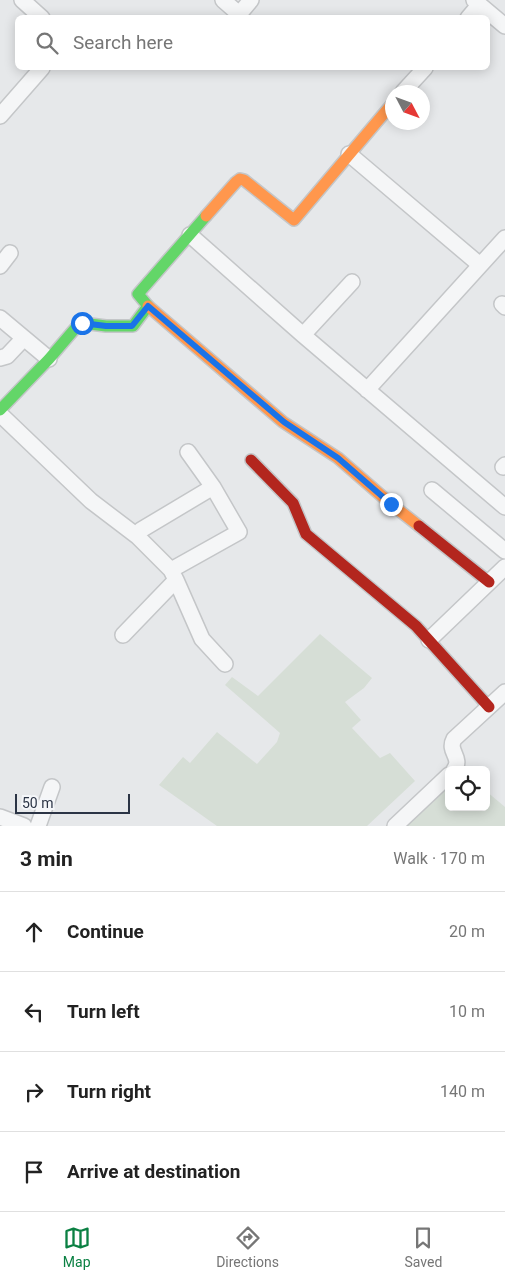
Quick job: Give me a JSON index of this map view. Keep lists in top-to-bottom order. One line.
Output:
{"scale_bar":"50 m","north":"bottom right","page":{"search":"Search here","scale":"50 m","heading":["3 min","Walk · 170 m"],"list":[["Continue","20 m"],["Turn left","10 m"],["Turn right","140 m"],"Arrive at destination"],"nav":["Map","Directions","Saved"]}}
